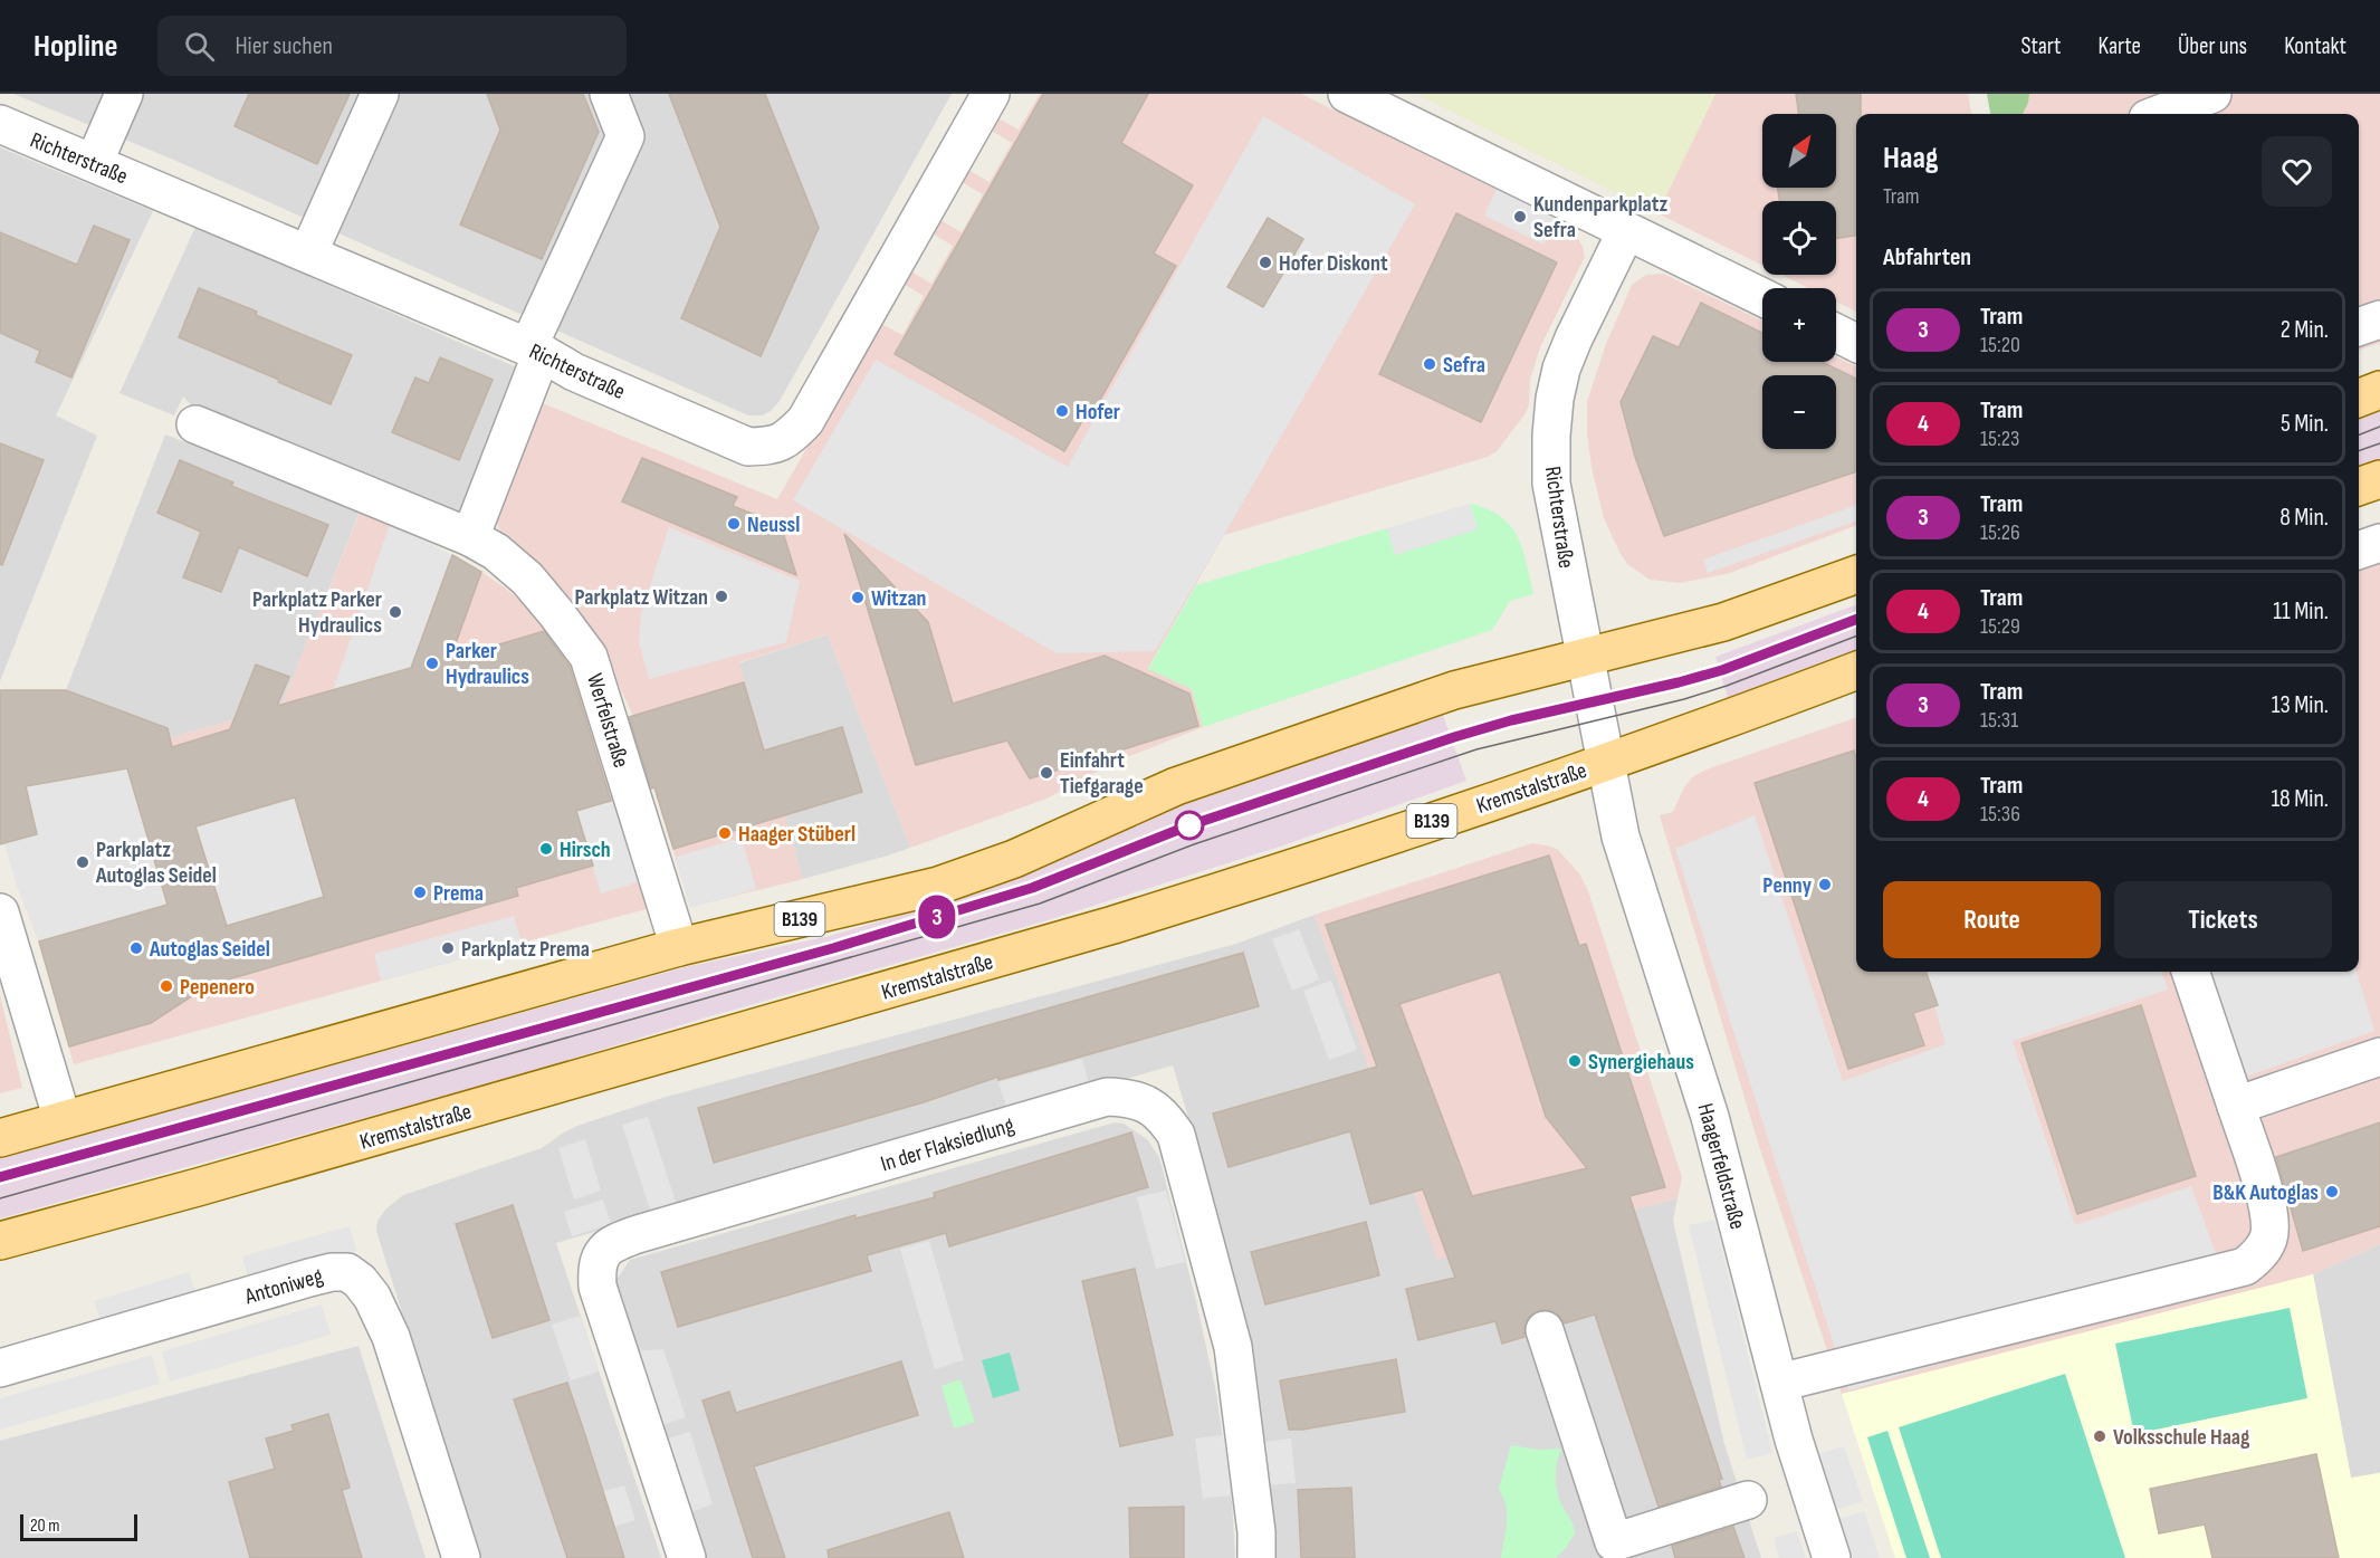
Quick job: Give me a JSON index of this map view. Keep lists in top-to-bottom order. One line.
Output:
{"streets":{"main road":["Kremstalstraße","B139"],"street":["Richterstraße","Werfelstraße","In der Flaksiedlung","Haagerfeldstraße","Antoniweg"]},"crossings":[["Richterstraße","B139"],["Richterstraße","Haagerfeldstraße"],["Werfelstraße","B139"],["Kremstalstraße","Haagerfeldstraße"],["B139","Haagerfeldstraße"]],"places":["Kundenparkplatz Sefra","Hofer Diskont","Sefra","Hofer","Neussl","Parkplatz Witzan","Witzan","Parkplatz Parker Hydraulics","Parker Hydraulics","Einfahrt Tiefgarage","Haager Stüberl","Hirsch","Parkplatz Autoglas Seidel","Penny","Prema","Autoglas Seidel","Parkplatz Prema","Pepenero","Synergiehaus","B&K Autoglas","Volksschule Haag"],"lines":["tram line 3"],"scale_bar":"20 m","north":"top right","page":{"header":"Hopline","search":"Hier suchen","nav":["Start","Karte","Über uns","Kontakt"],"on_map":"3","map_buttons":["+","−"],"heading":[["Haag","Tram"],"Abfahrten"],"list":[{"mark":"3","name":"Tram","note":"15:20","value":"2 Min."},{"mark":"4","name":"Tram","note":"15:23","value":"5 Min."},{"mark":"3","name":"Tram","note":"15:26","value":"8 Min."},{"mark":"4","name":"Tram","note":"15:29","value":"11 Min."},{"mark":"3","name":"Tram","note":"15:31","value":"13 Min."},{"mark":"4","name":"Tram","note":"15:36","value":"18 Min."}],"buttons":["Route","Tickets"],"scale":"20 m"}}
